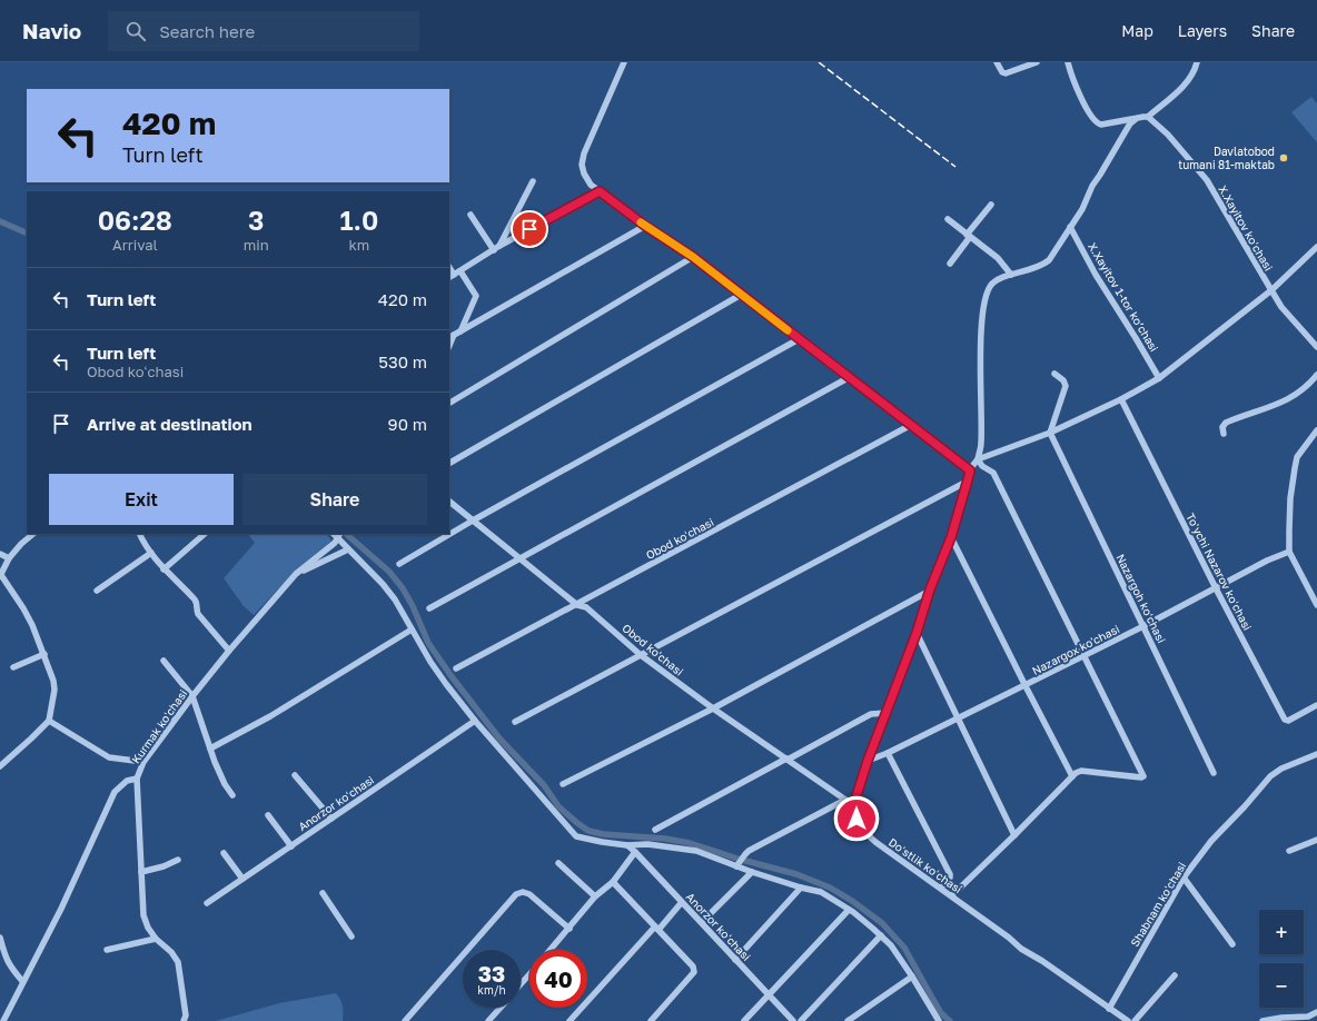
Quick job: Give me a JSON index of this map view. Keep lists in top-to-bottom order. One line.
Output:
{"streets":{"street":["X.Xayitov koʻchasi","X.Xayitov 1-tor koʼchasi","Obod koʻchasi","To'ychi Nazarov koʻchasi","Nazargoh koʻchasi","Obod ko'chasi","Nazargox ko'chasi","Kurmak koʻchasi","Anorzor koʻchasi","Doʻstlik koʻchasi","Shabnam koʻchasi"]},"crossings":[["Obod koʻchasi","Obod ko'chasi"],["To'ychi Nazarov koʻchasi","Nazargox ko'chasi"],["Nazargoh koʻchasi","Nazargox ko'chasi"],["Obod ko'chasi","Doʻstlik koʻchasi"],["Doʻstlik koʻchasi","Shabnam koʻchasi"]],"places":["Davlatobod tumani 81-maktab"],"page":{"header":"Navio","search":"Search here","nav":["Map","Layers","Share"],"turn":["420 m","Turn left"],"eta":["06:28","Arrival","3","min","1.0","km"],"list":[{"name":"Turn left","value":"420 m"},{"name":"Turn left","note":"Obod koʻchasi","value":"530 m"},{"name":"Arrive at destination","value":"90 m"}],"buttons":["Exit","Share"],"map_buttons":["+","−"],"speed":"33 km/h","limit":"40"}}
